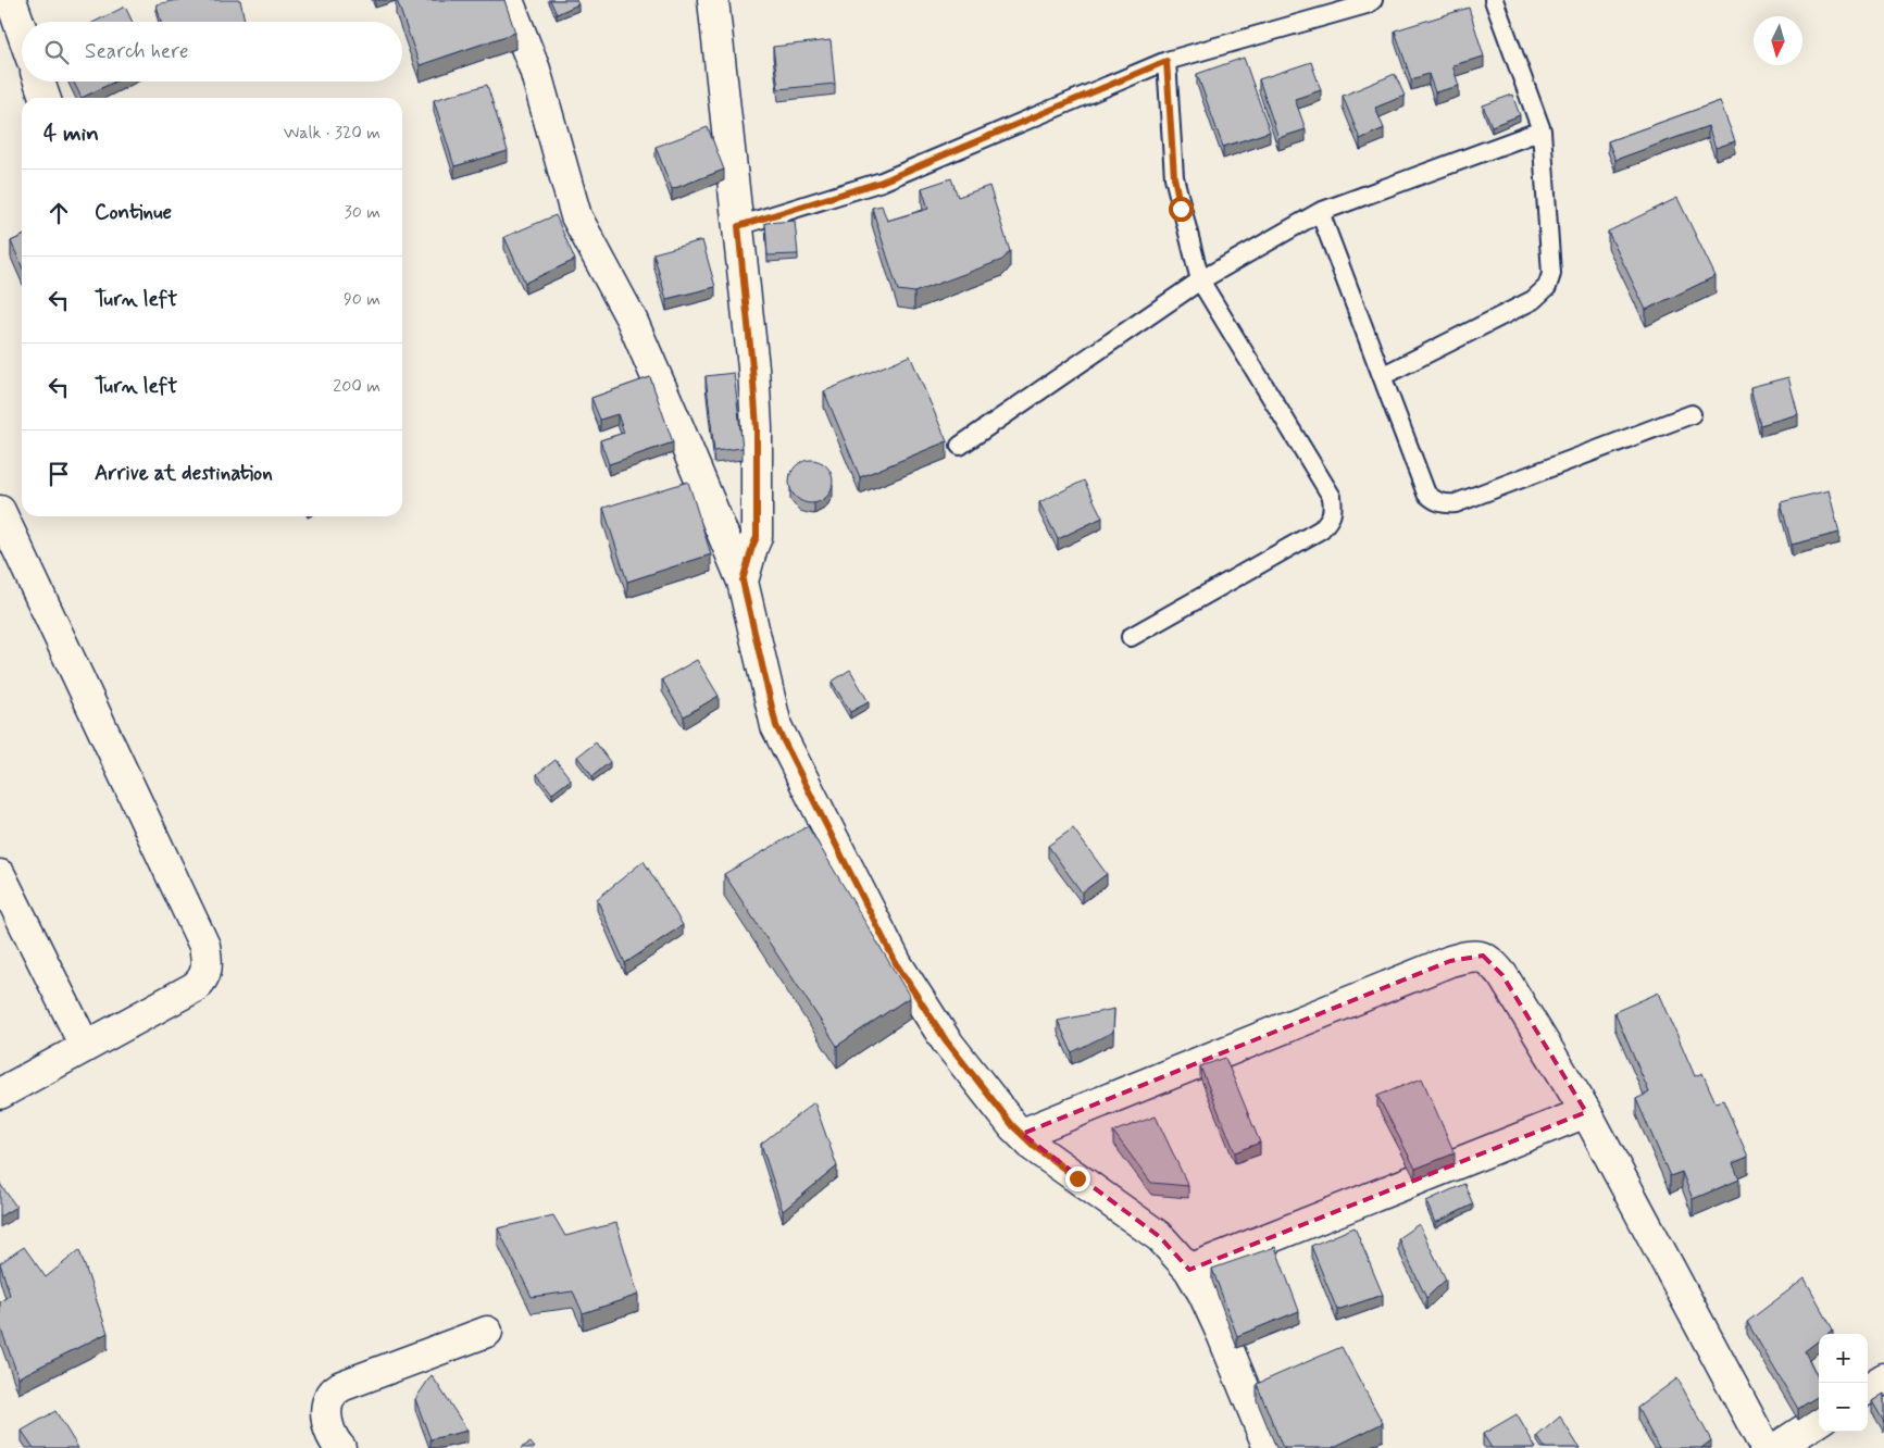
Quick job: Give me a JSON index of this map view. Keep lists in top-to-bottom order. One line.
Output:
{"north":"bottom","page":{"search":"Search here","heading":["4 min","Walk · 320 m"],"list":[["Continue","30 m"],["Turn left","90 m"],["Turn left","200 m"],"Arrive at destination"],"map_buttons":["+","−"]}}
